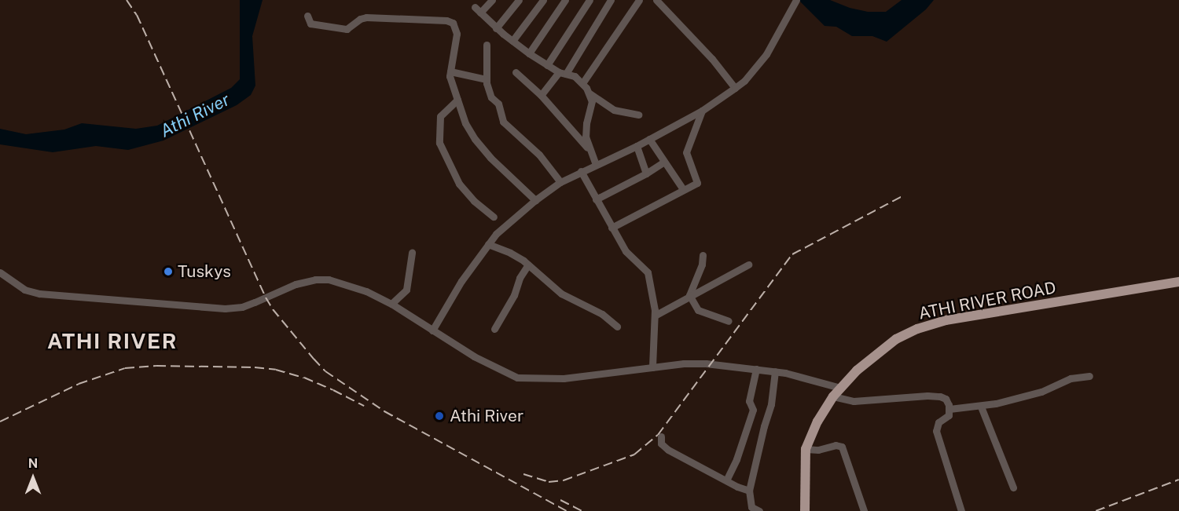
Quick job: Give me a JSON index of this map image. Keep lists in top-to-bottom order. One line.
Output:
{"streets":{"main road":["ATHI RIVER ROAD"]},"districts":["ATHI RIVER"],"water":["Athi River"],"places":["Tuskys","Athi River"],"north":"top"}
